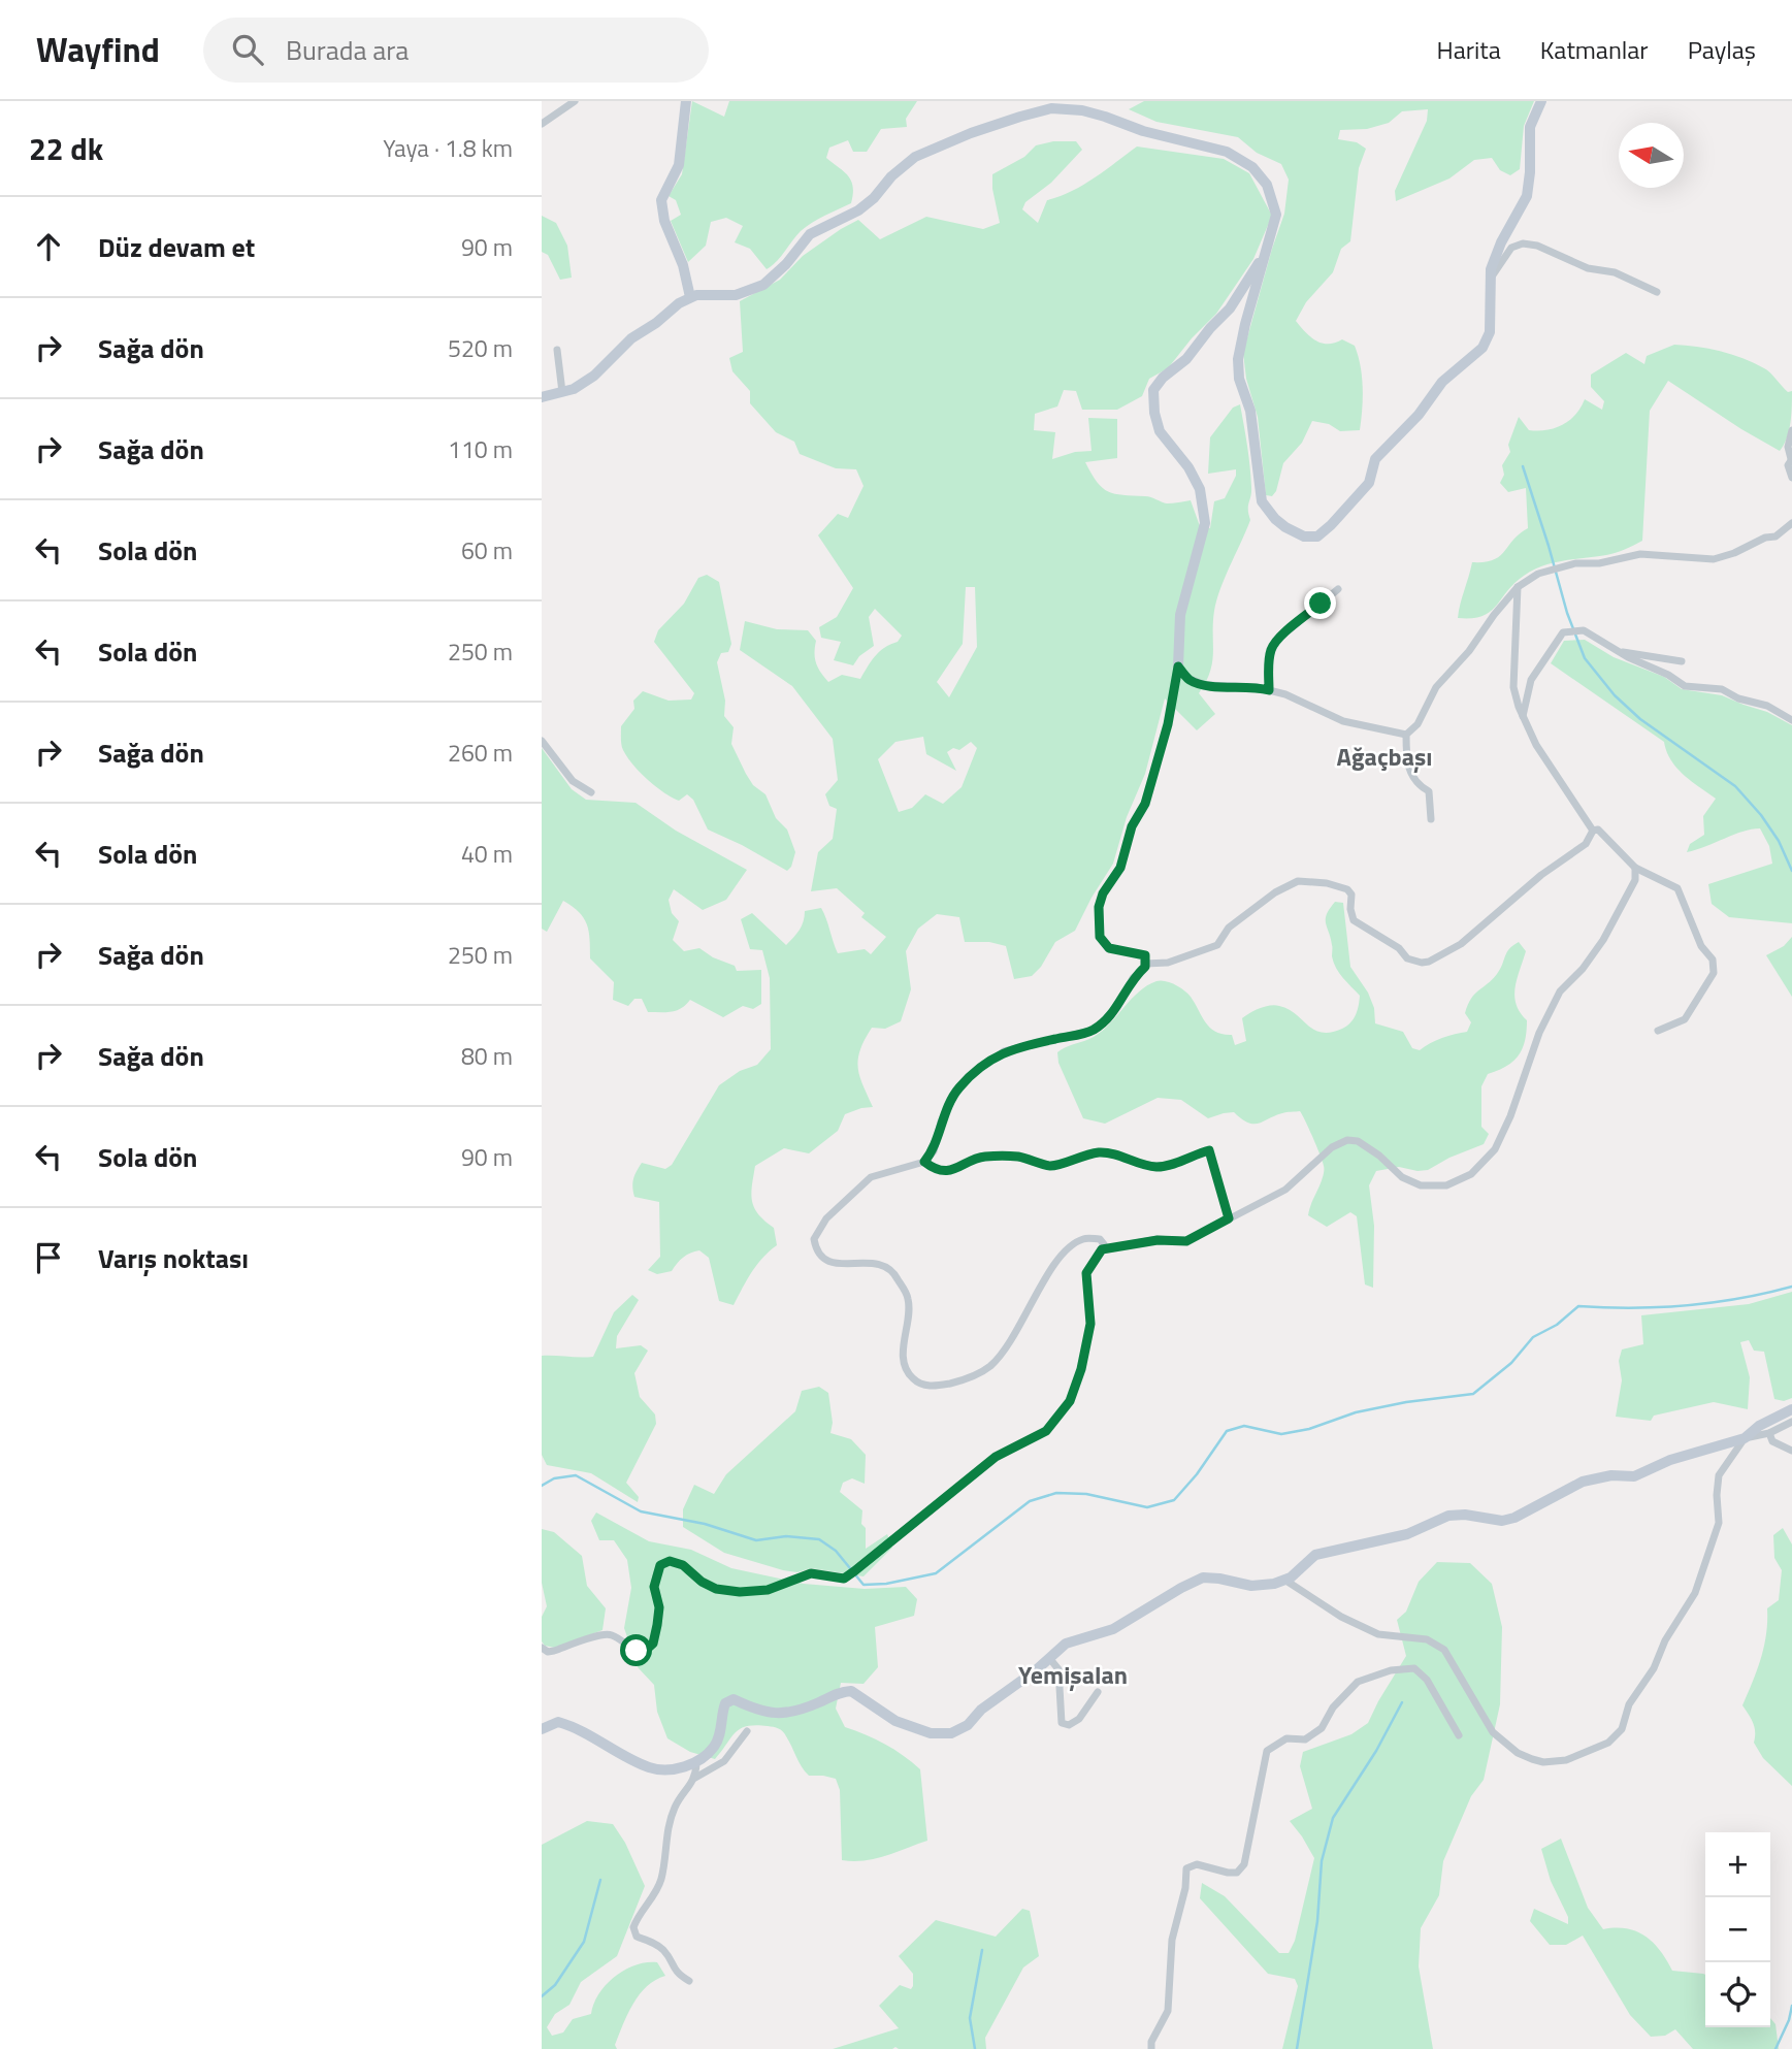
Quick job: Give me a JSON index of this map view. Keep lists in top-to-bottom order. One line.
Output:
{"districts":["Ağaçbaşı","Yemişalan"],"north":"left","page":{"header":"Wayfind","search":"Burada ara","nav":["Harita","Katmanlar","Paylaş"],"heading":["22 dk","Yaya · 1.8 km"],"list":[["Düz devam et","90 m"],["Sağa dön","520 m"],["Sağa dön","110 m"],["Sola dön","60 m"],["Sola dön","250 m"],["Sağa dön","260 m"],["Sola dön","40 m"],["Sağa dön","250 m"],["Sağa dön","80 m"],["Sola dön","90 m"],"Varış noktası"],"map_buttons":["+","−"]}}
